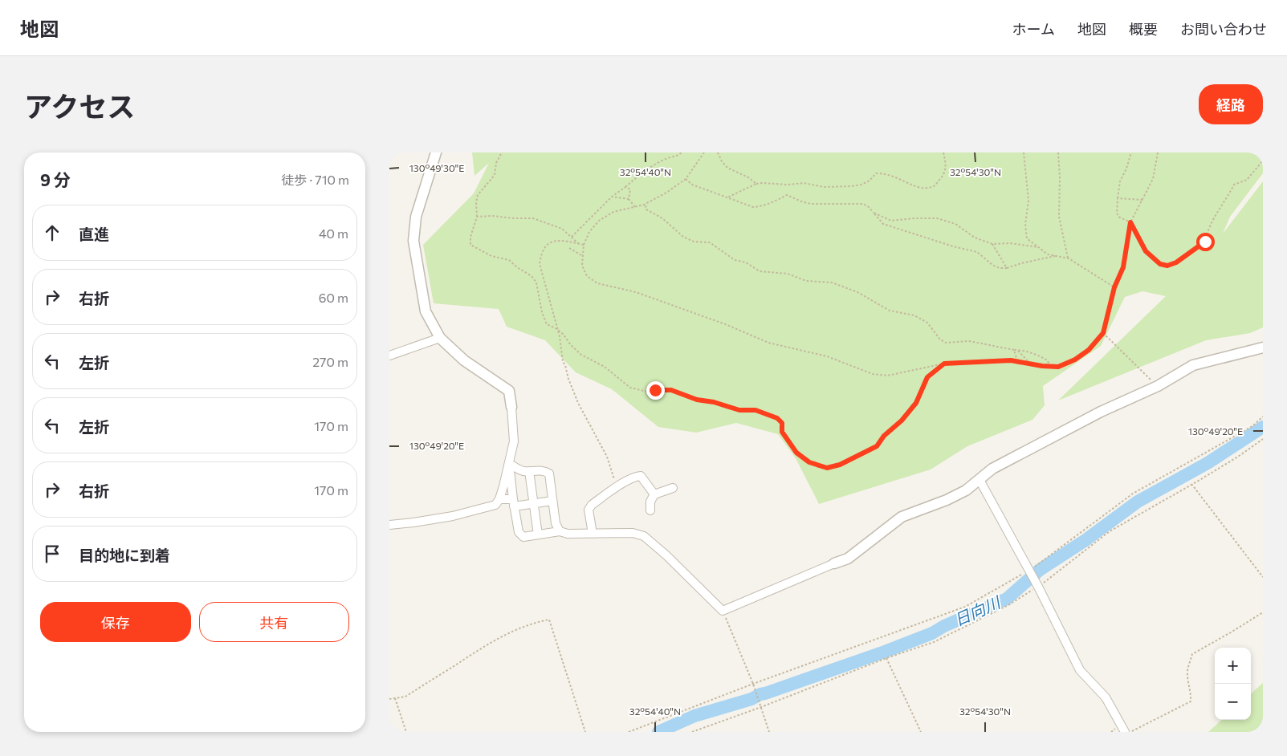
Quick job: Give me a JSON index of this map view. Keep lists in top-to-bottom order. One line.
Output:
{"water":["日向川"],"page":{"header":"地図","nav":["ホーム","地図","概要","お問い合わせ"],"title":"アクセス","buttons":["経路",["保存","共有"]],"heading":["9 分","徒歩 · 710 m"],"list":[["直進","40 m"],["右折","60 m"],["左折","270 m"],["左折","170 m"],["右折","170 m"],"目的地に到着"],"map_buttons":["+","−"]},"coordinates":["130°49'30\"E","32°54'40\"N","32°54'30\"N","130°49'20\"E"]}
